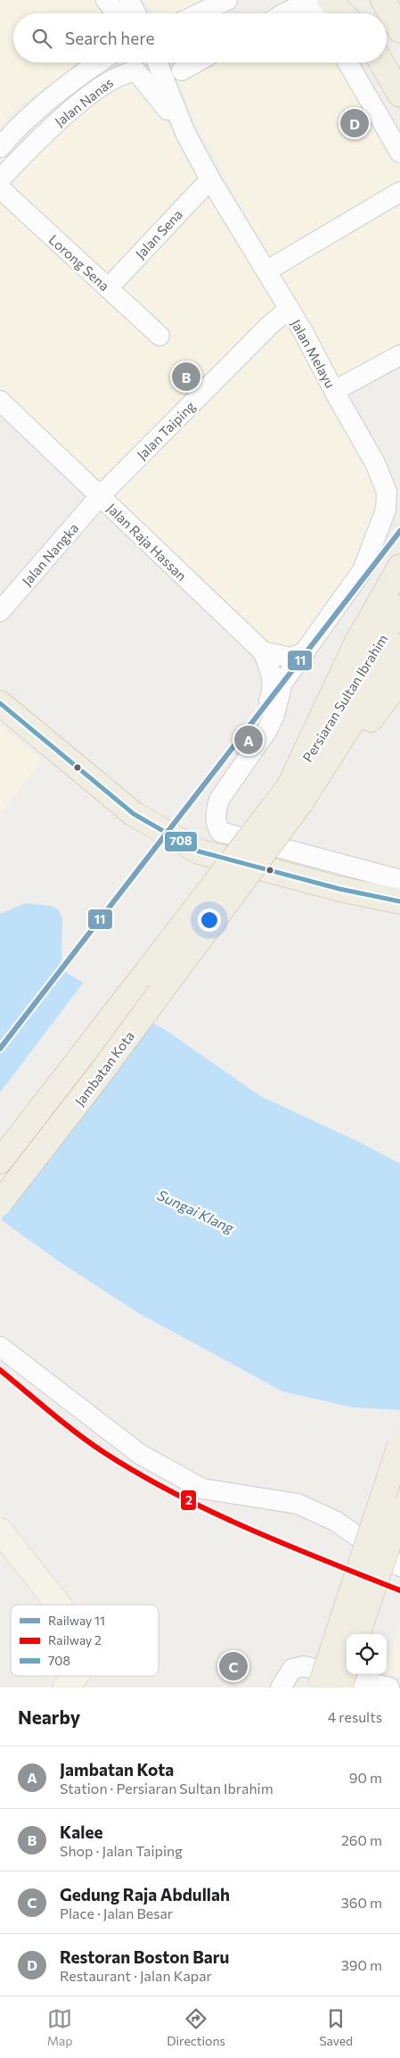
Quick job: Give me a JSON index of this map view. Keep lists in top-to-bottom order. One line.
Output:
{"streets":{"highway":["Persiaran Sultan Ibrahim","Jambatan Kota"],"street":["Jalan Nanas","Jalan Sena","Lorong Sena","Jalan Melayu","Jalan Taiping","Jalan Raja Hassan","Jalan Nangka"]},"crossings":[["Jalan Nanas","Jalan Melayu"],["Jalan Sena","Lorong Sena"],["Jalan Sena","Jalan Melayu"],["Jalan Melayu","Jalan Taiping"],["Jalan Taiping","Jalan Raja Hassan"],["Jalan Taiping","Jalan Nangka"],["Jalan Raja Hassan","Jalan Nangka"],["Persiaran Sultan Ibrahim","Jambatan Kota"]],"water":["Sungai Klang"],"lines":["rail line 11","transit line 708","rail line 2"],"legend":["Railway 11","Railway 2","708"],"page":{"search":"Search here","pins":["D","B","A","C"],"heading":["Nearby","4 results"],"list":[{"mark":"A","name":"Jambatan Kota","note":"Station · Persiaran Sultan Ibrahim","value":"90 m"},{"mark":"B","name":"Kalee","note":"Shop · Jalan Taiping","value":"260 m"},{"mark":"C","name":"Gedung Raja Abdullah","note":"Place · Jalan Besar","value":"360 m"},{"mark":"D","name":"Restoran Boston Baru","note":"Restaurant · Jalan Kapar","value":"390 m"}],"nav":["Map","Directions","Saved"]}}
